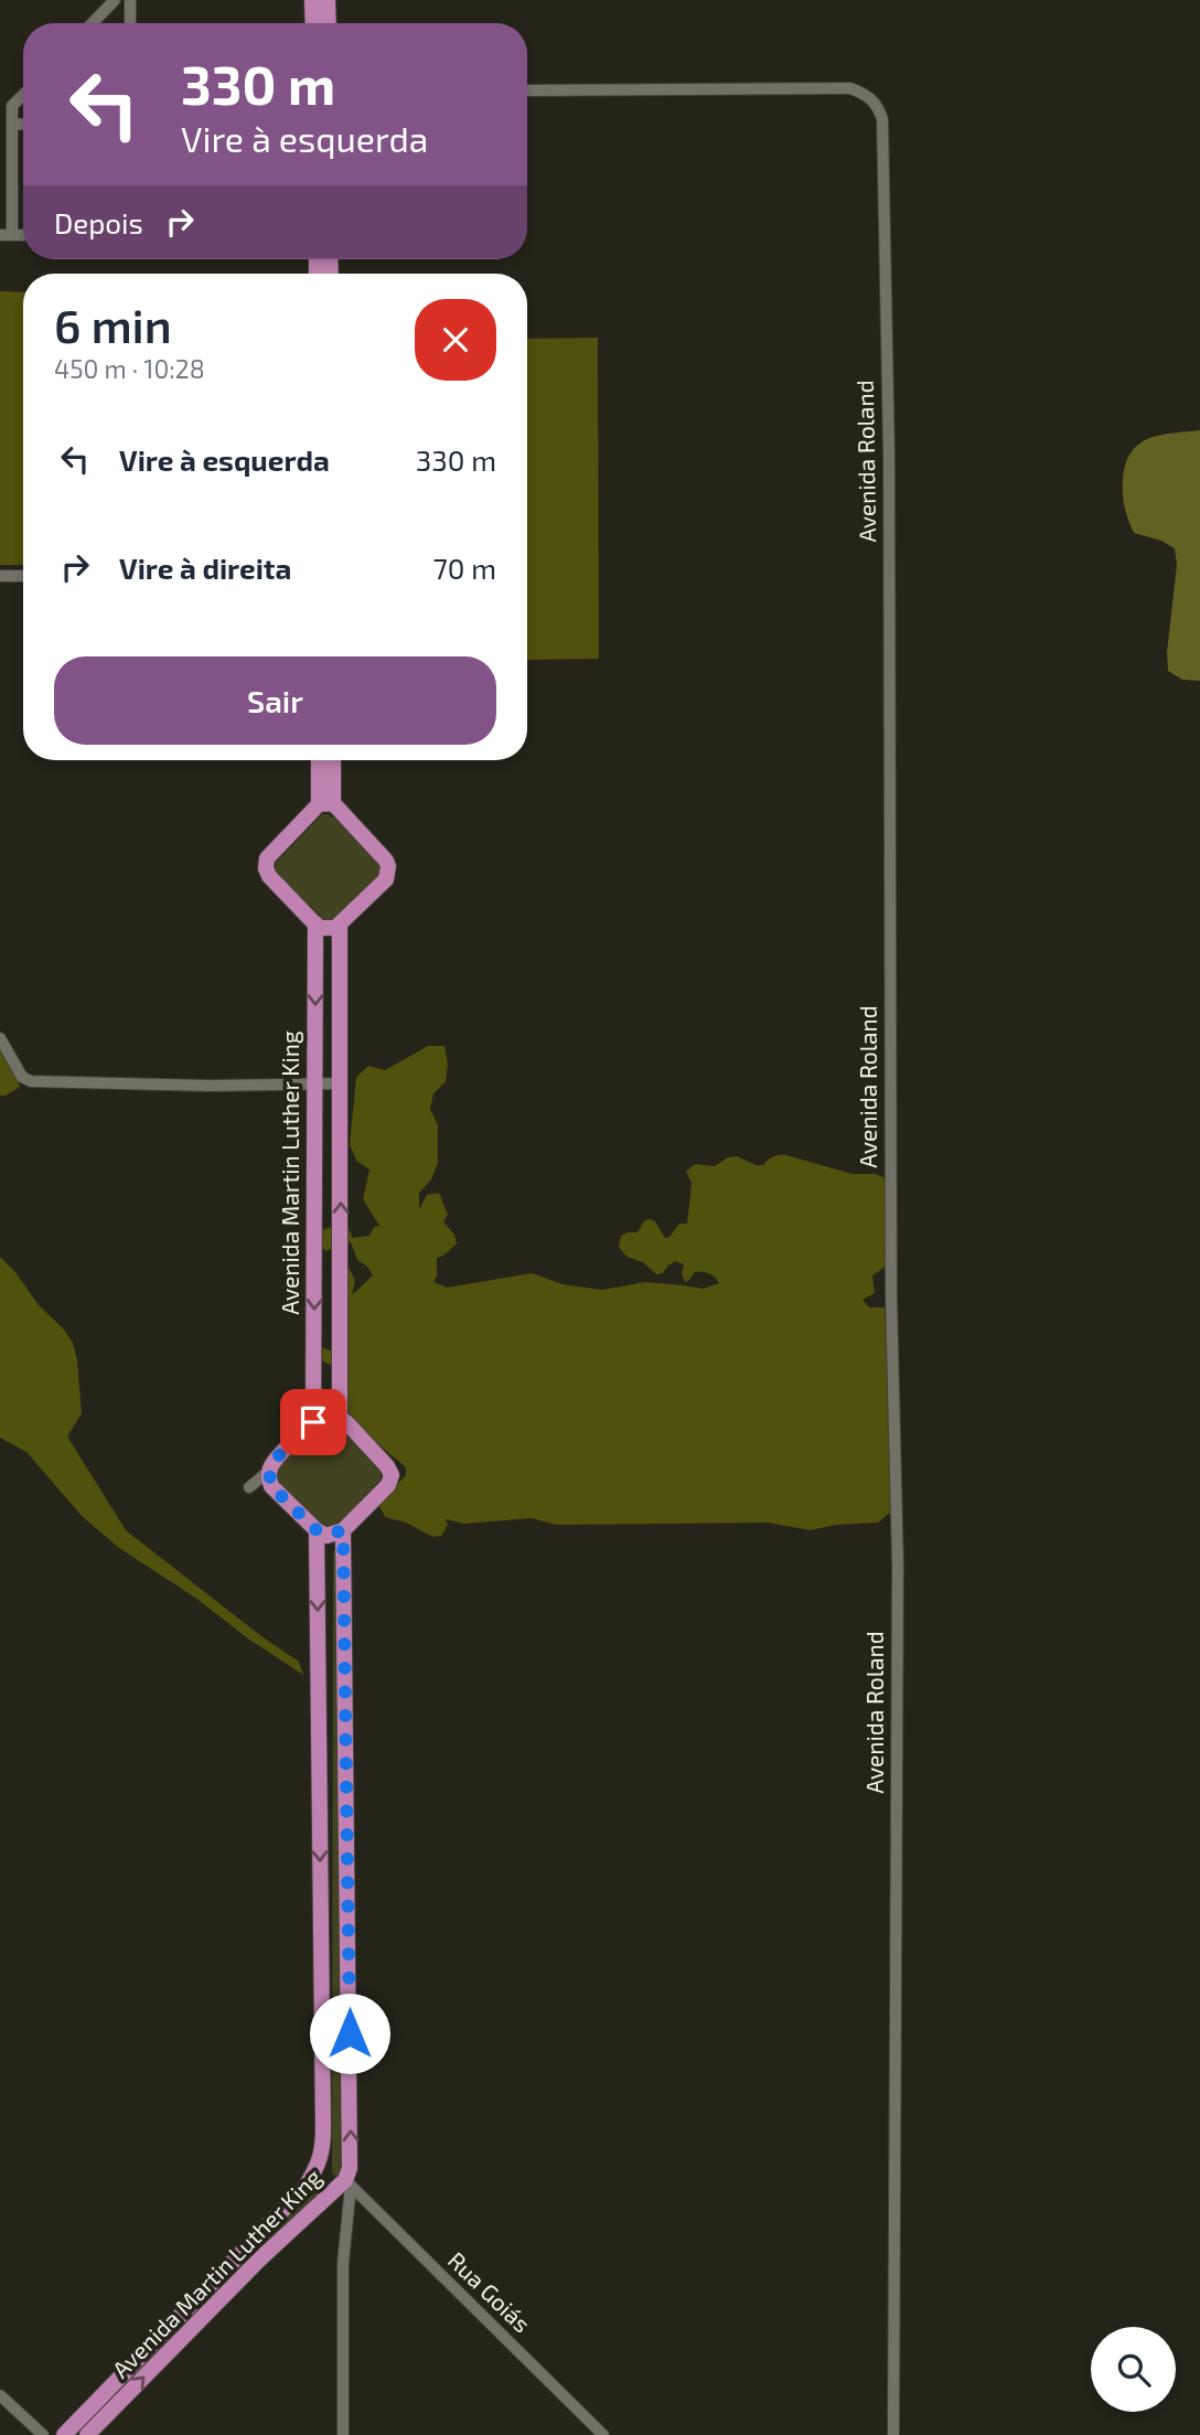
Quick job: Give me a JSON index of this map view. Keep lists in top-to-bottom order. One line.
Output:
{"streets":{"main road":["Avenida Martin Luther King"],"street":["Avenida Roland","Rua Goiás"]},"crossings":[["Avenida Martin Luther King","Rua Goiás"]],"page":{"turn":["330 m","Vire à esquerda"],"then":"Depois","heading":["6 min","450 m · 10:28"],"list":[{"name":"Vire à esquerda","value":"330 m"},{"name":"Vire à direita","value":"70 m"}],"buttons":"Sair"}}
